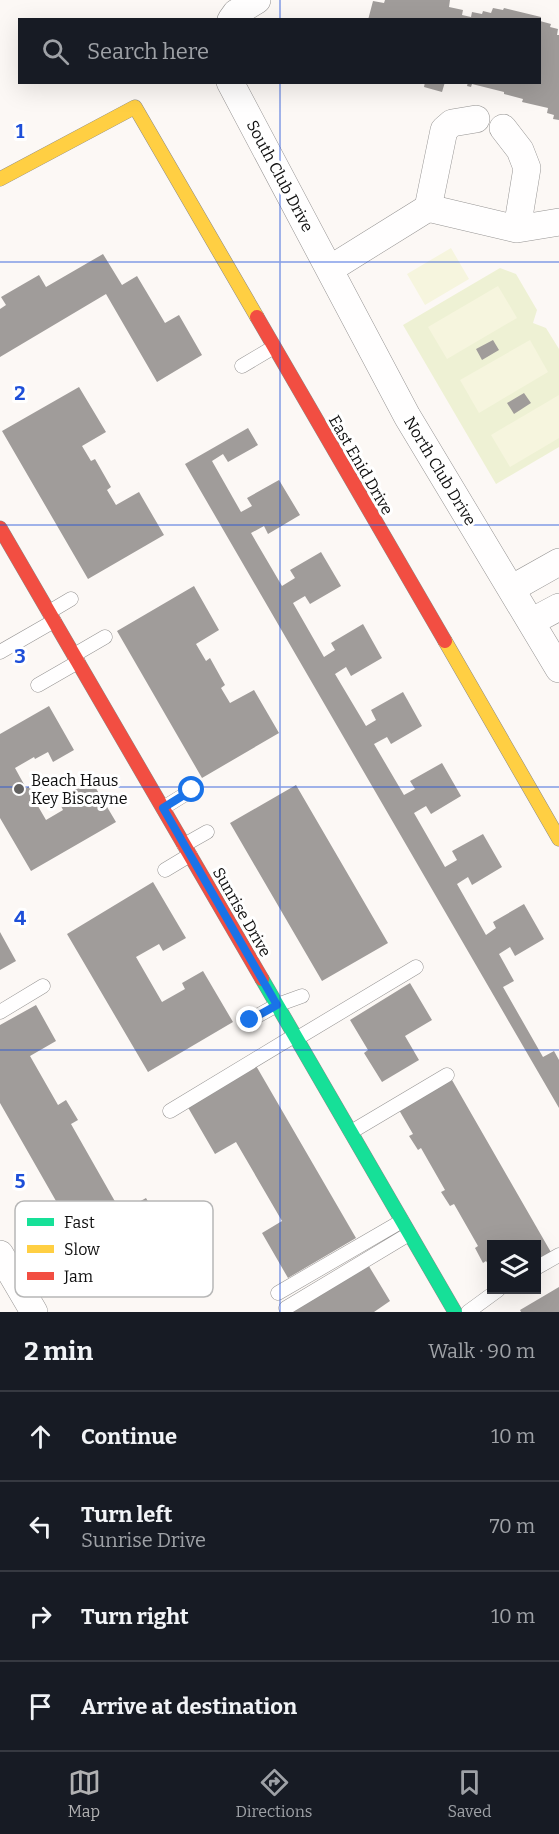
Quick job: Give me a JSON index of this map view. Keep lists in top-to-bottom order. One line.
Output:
{"streets":{"street":["South Club Drive","East Enid Drive","North Club Drive","Sunrise Drive"]},"crossings":[["South Club Drive","North Club Drive"]],"places":["Beach Haus Key Biscayne"],"legend":["Fast","Slow","Jam"],"page":{"search":"Search here","heading":["2 min","Walk · 90 m"],"list":[["Continue","10 m"],["Turn left","Sunrise Drive","70 m"],["Turn right","10 m"],"Arrive at destination"],"nav":["Map","Directions","Saved"]},"grid":{"rows":["1","2","3","4","5"]}}
